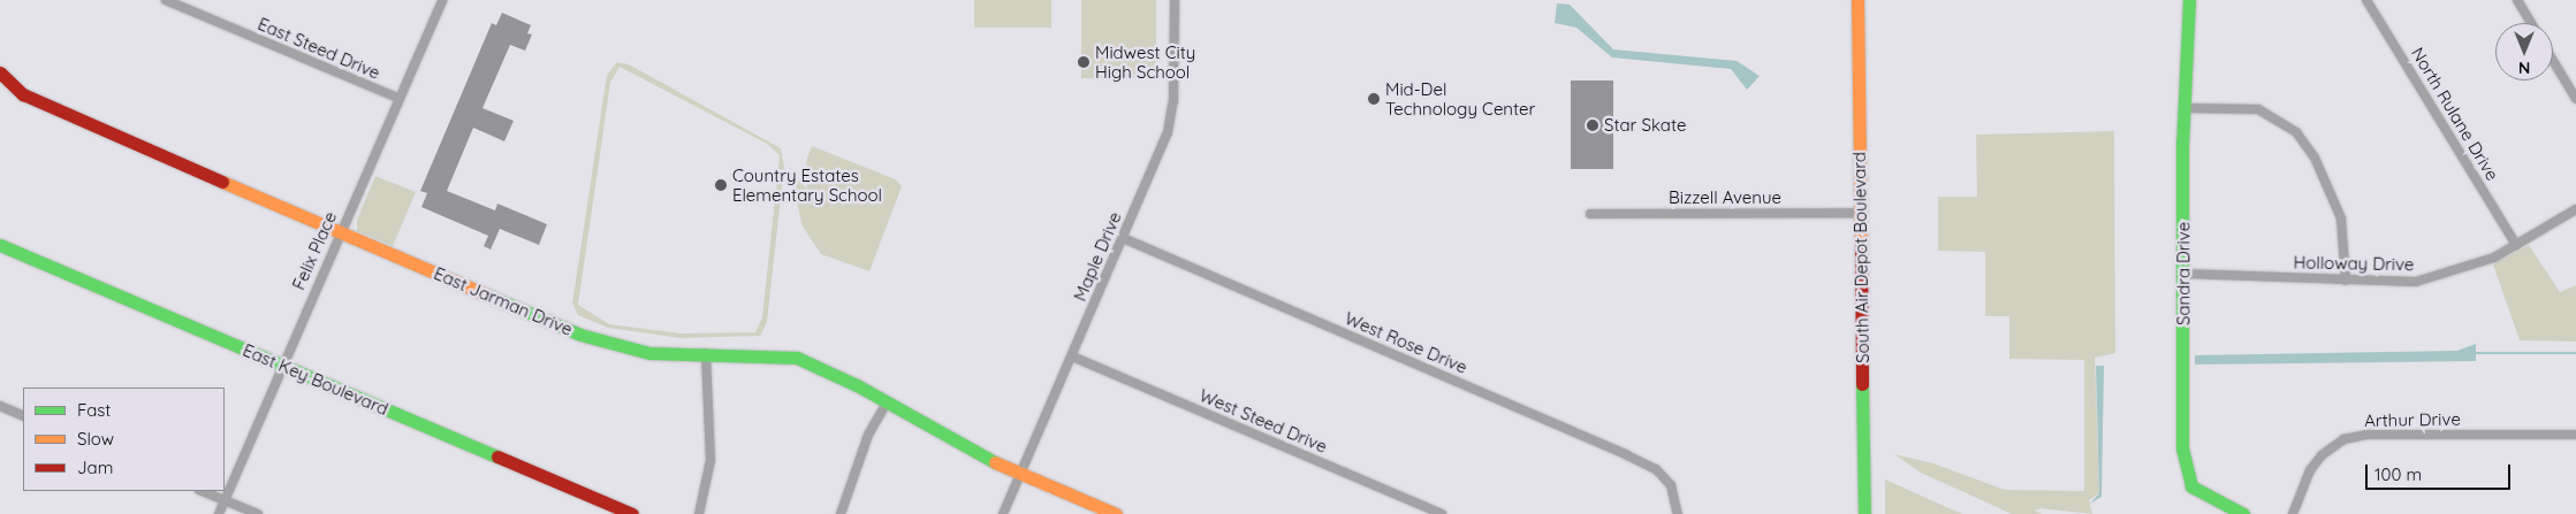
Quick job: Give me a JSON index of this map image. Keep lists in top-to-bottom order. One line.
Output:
{"streets":{"street":["East Steed Drive","North Rulane Drive","Bizzell Avenue","Felix Place","Maple Drive","South Air Depot Boulevard","Holloway Drive","Sandra Drive","East Jarman Drive","West Rose Drive","East Key Boulevard","Arthur Drive","West Steed Drive"]},"crossings":[["East Steed Drive","Felix Place"],["North Rulane Drive","Holloway Drive"],["Bizzell Avenue","South Air Depot Boulevard"],["Felix Place","East Jarman Drive"],["Felix Place","East Key Boulevard"],["Maple Drive","East Jarman Drive"],["Maple Drive","West Rose Drive"],["Maple Drive","West Steed Drive"],["Holloway Drive","Sandra Drive"]],"places":["Midwest City High School","Mid-Del Technology Center","Star Skate","Country Estates Elementary School"],"legend":["Fast","Slow","Jam"],"scale_bar":"100 m","north":"bottom"}
